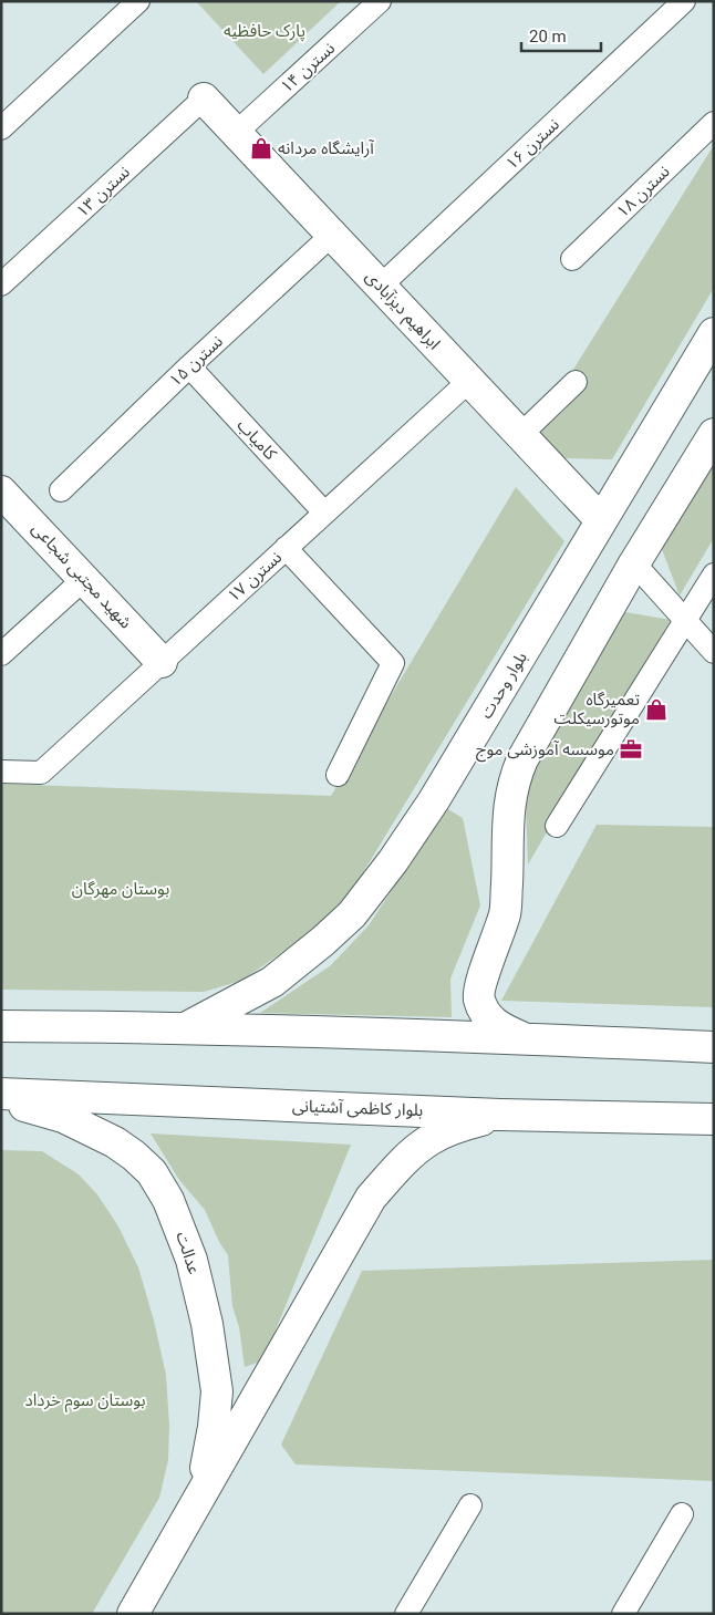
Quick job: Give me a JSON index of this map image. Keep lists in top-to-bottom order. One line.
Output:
{"streets":{"street":["نسترن ۱۴","نسترن ۱۶","نسترن ۱۳","نسترن ۱۸","ابراهیم دیزآبادی","نسترن ۱۵","کامیاب","شهید مجتبی شجاعی","نسترن ۱۷","بلوار وحدت","بلوار کاظمی آشتیانی","عدالت"]},"crossings":[["نسترن ۱۴","ابراهیم دیزآبادی"],["نسترن ۱۶","ابراهیم دیزآبادی"],["نسترن ۱۳","ابراهیم دیزآبادی"],["ابراهیم دیزآبادی","نسترن ۱۵"],["ابراهیم دیزآبادی","نسترن ۱۷"],["ابراهیم دیزآبادی","بلوار وحدت"],["نسترن ۱۵","کامیاب"],["کامیاب","نسترن ۱۷"],["شهید مجتبی شجاعی","نسترن ۱۷"],["بلوار کاظمی آشتیانی","عدالت"]],"parks":["پارک حافظیه","بوستان مهرگان","بوستان سوم خرداد"],"places":{"shop":["آرایشگاه مردانه","تعمیرگاه موتورسیکلت"],"office":["موسسه آموزشی موج"]},"scale_bar":"20 m"}
